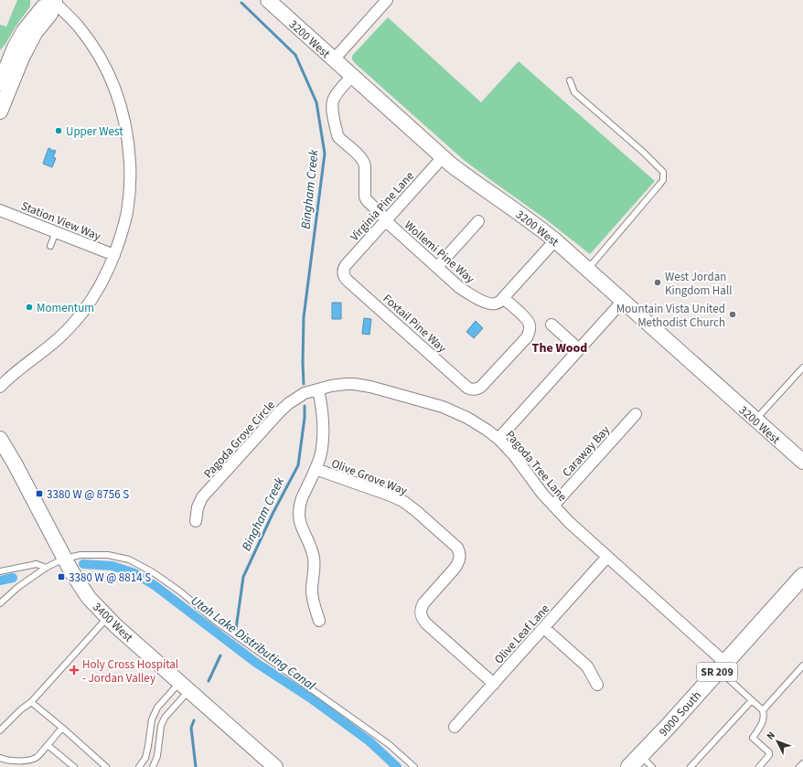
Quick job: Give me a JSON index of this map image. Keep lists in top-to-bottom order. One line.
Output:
{"streets":{"main road":["SR 209","9000 South"],"street":["3200 West","Virginia Pine Lane","Station View Way","Wollemi Pine Way","Foxtail Pine Way","Pagoda Grove Circle","Caraway Bay","Pagoda Tree Lane","Olive Grove Way","3400 West","Olive Leaf Lane"]},"crossings":[["3200 West","Virginia Pine Lane"],["3200 West","Wollemi Pine Way"],["Virginia Pine Lane","Wollemi Pine Way"],["Virginia Pine Lane","Foxtail Pine Way"],["Wollemi Pine Way","Foxtail Pine Way"],["Pagoda Grove Circle","Pagoda Tree Lane"],["Caraway Bay","Pagoda Tree Lane"],["Pagoda Tree Lane","Olive Leaf Lane"],["Pagoda Tree Lane","9000 South"],["Olive Grove Way","Olive Leaf Lane"]],"districts":["The Wood"],"water":["Bingham Creek","Utah Lake Distributing Canal"],"places":{"other":["Upper West","West Jordan Kingdom Hall","Momentum","Mountain Vista United Methodist Church"],"transit":["3380 W @ 8756 S","3380 W @ 8814 S"],"health":["Holy Cross Hospital - Jordan Valley"]},"north":"top left"}
